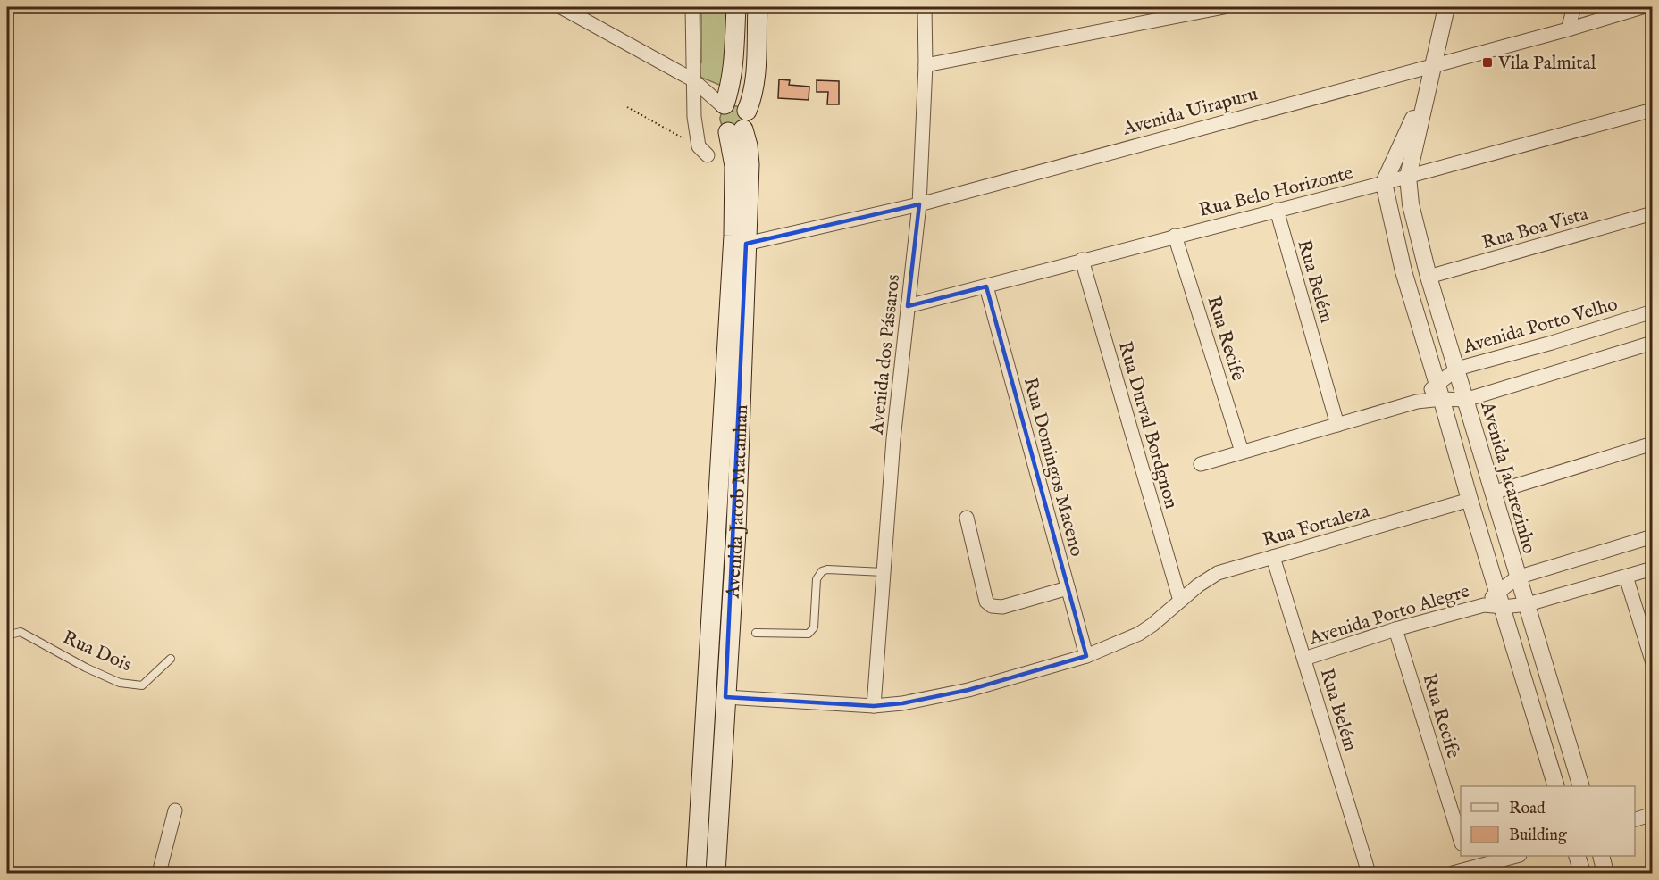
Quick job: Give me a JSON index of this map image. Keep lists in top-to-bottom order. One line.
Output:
{"streets":{"main road":["Avenida Jacob Macanhan"],"street":["Avenida Uirapuru","Rua Belo Horizonte","Rua Boa Vista","Rua Belém","Avenida Porto Velho","Rua Recife","Avenida dos Pássaros","Rua Durval Bordgnon","Rua Domingos Maceno","Avenida Jacarezinho","Rua Fortaleza","Avenida Porto Alegre"],"lane":["Rua Dois"]},"crossings":[["Avenida Uirapuru","Avenida dos Pássaros"],["Avenida Uirapuru","Avenida Jacob Macanhan"],["Rua Belo Horizonte","Rua Belém"],["Rua Belo Horizonte","Rua Recife"],["Rua Belo Horizonte","Avenida dos Pássaros"],["Rua Belo Horizonte","Rua Durval Bordgnon"],["Rua Belo Horizonte","Rua Domingos Maceno"],["Rua Belo Horizonte","Avenida Jacarezinho"],["Rua Boa Vista","Avenida Jacarezinho"],["Rua Belém","Avenida Porto Velho"],["Rua Belém","Rua Fortaleza"],["Rua Belém","Avenida Porto Alegre"],["Avenida Porto Velho","Rua Recife"],["Avenida Porto Velho","Avenida Jacarezinho"],["Rua Recife","Avenida Porto Alegre"],["Avenida dos Pássaros","Rua Fortaleza"],["Rua Durval Bordgnon","Rua Fortaleza"],["Rua Domingos Maceno","Rua Fortaleza"],["Avenida Jacarezinho","Avenida Porto Alegre"],["Avenida Jacob Macanhan","Rua Fortaleza"]],"places":{"transit":["Vila Palmital"]},"legend":["Road","Building"]}
